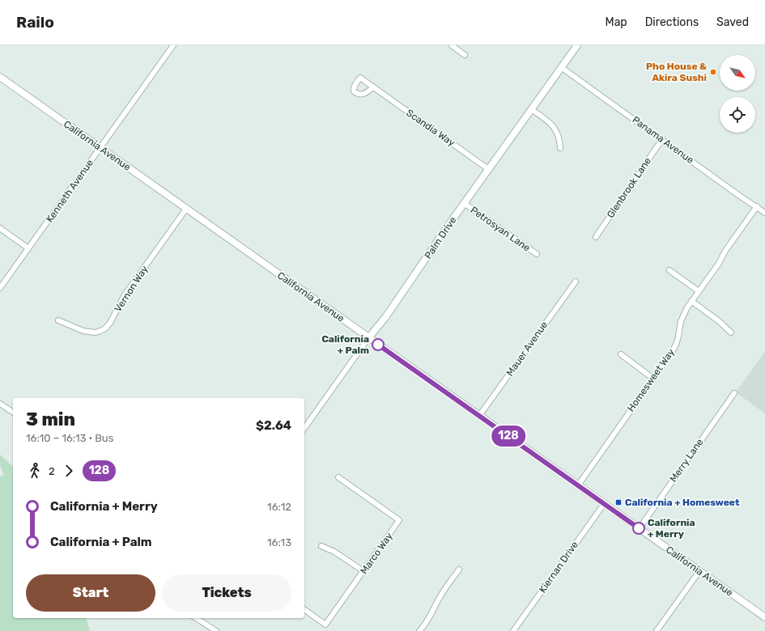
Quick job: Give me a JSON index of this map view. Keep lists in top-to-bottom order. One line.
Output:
{"streets":{"street":["Scandia Way","Panama Avenue","California Avenue","Glenbrook Lane","Kenneth Avenue","Petrosyan Lane","Palm Drive","Vernon Way","Mauer Avenue","Homesweet Way","Merry Lane","Marco Way","Kiernan Drive"]},"crossings":[["Scandia Way","Palm Drive"],["Panama Avenue","Glenbrook Lane"],["Panama Avenue","Palm Drive"],["Panama Avenue","Homesweet Way"],["California Avenue","Kenneth Avenue"],["California Avenue","Palm Drive"],["California Avenue","Vernon Way"],["California Avenue","Mauer Avenue"],["California Avenue","Homesweet Way"],["California Avenue","Merry Lane"],["California Avenue","Kiernan Drive"],["Petrosyan Lane","Palm Drive"]],"places":{"other":["Pho House & Akira Sushi","California + Palm","California + Merry"],"transit":["California + Homesweet"]},"lines":["bus line 128"],"north":"bottom right","page":{"header":"Railo","nav":["Map","Directions","Saved"],"on_map":"128","heading":["3 min","16:10 – 16:13 · Bus","$2.64"],"legs":["2","128"],"list":[{"name":"California + Merry","value":"16:12"},{"name":"California + Palm","value":"16:13"}],"buttons":["Start","Tickets"]}}
